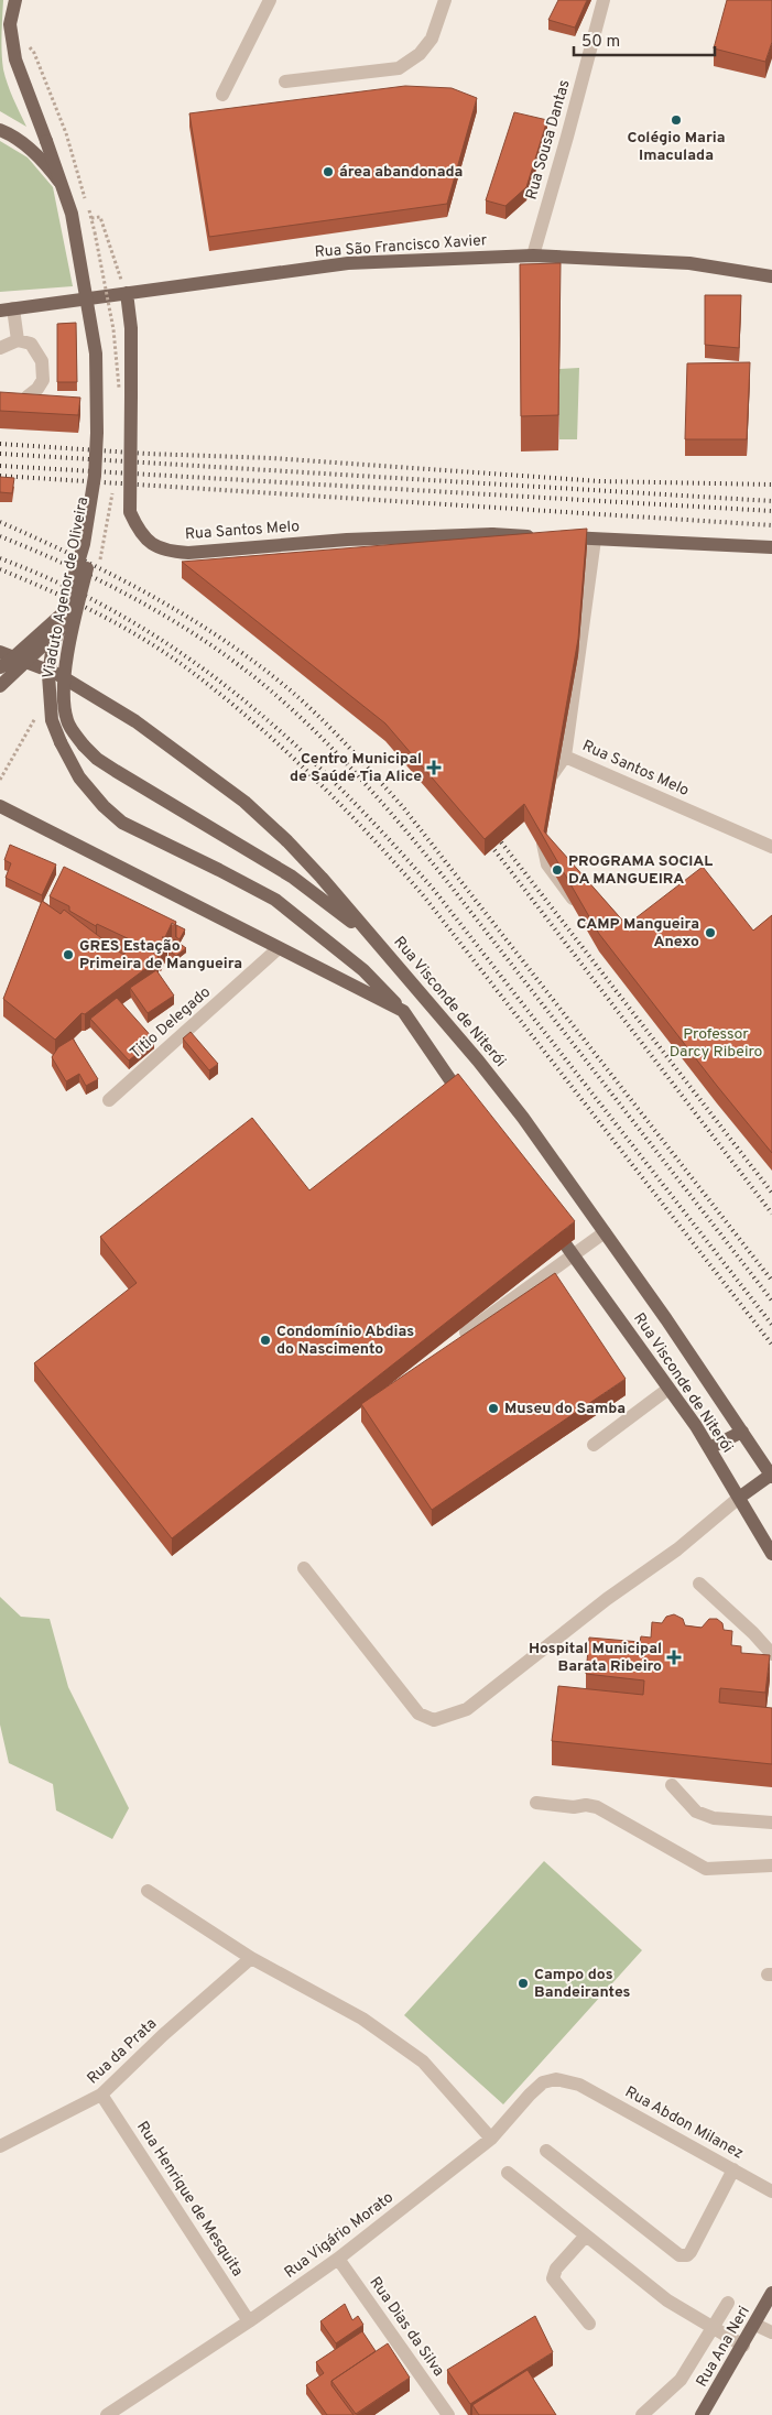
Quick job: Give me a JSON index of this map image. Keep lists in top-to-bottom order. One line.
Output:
{"streets":{"main road":["Rua São Francisco Xavier","Rua Santos Melo","Viaduto Agenor de Oliveira","Rua Visconde de Niterói","Rua Ana Neri"],"street":["Rua Sousa Dantas","Titio Delegado","Rua da Prata","Rua Abdon Milanez","Rua Henrique de Mesquita","Rua Vigário Morato","Rua Dias da Silva"]},"crossings":[["Rua Sousa Dantas","Rua São Francisco Xavier"],["Rua São Francisco Xavier","Rua Santos Melo"],["Viaduto Agenor de Oliveira","Rua Visconde de Niterói"],["Rua da Prata","Rua Henrique de Mesquita"],["Rua Abdon Milanez","Rua Vigário Morato"],["Rua Henrique de Mesquita","Rua Vigário Morato"],["Rua Vigário Morato","Rua Dias da Silva"]],"parks":["Professor Darcy Ribeiro"],"places":{"other":["Colégio Maria Imaculada","área abandonada","PROGRAMA SOCIAL DA MANGUEIRA","CAMP Mangueira Anexo","GRES Estação Primeira de Mangueira","Condomínio Abdias do Nascimento","Museu do Samba","Campo dos Bandeirantes"],"health":["Centro Municipal de Saúde Tia Alice","Hospital Municipal Barata Ribeiro"]},"scale_bar":"50 m"}
